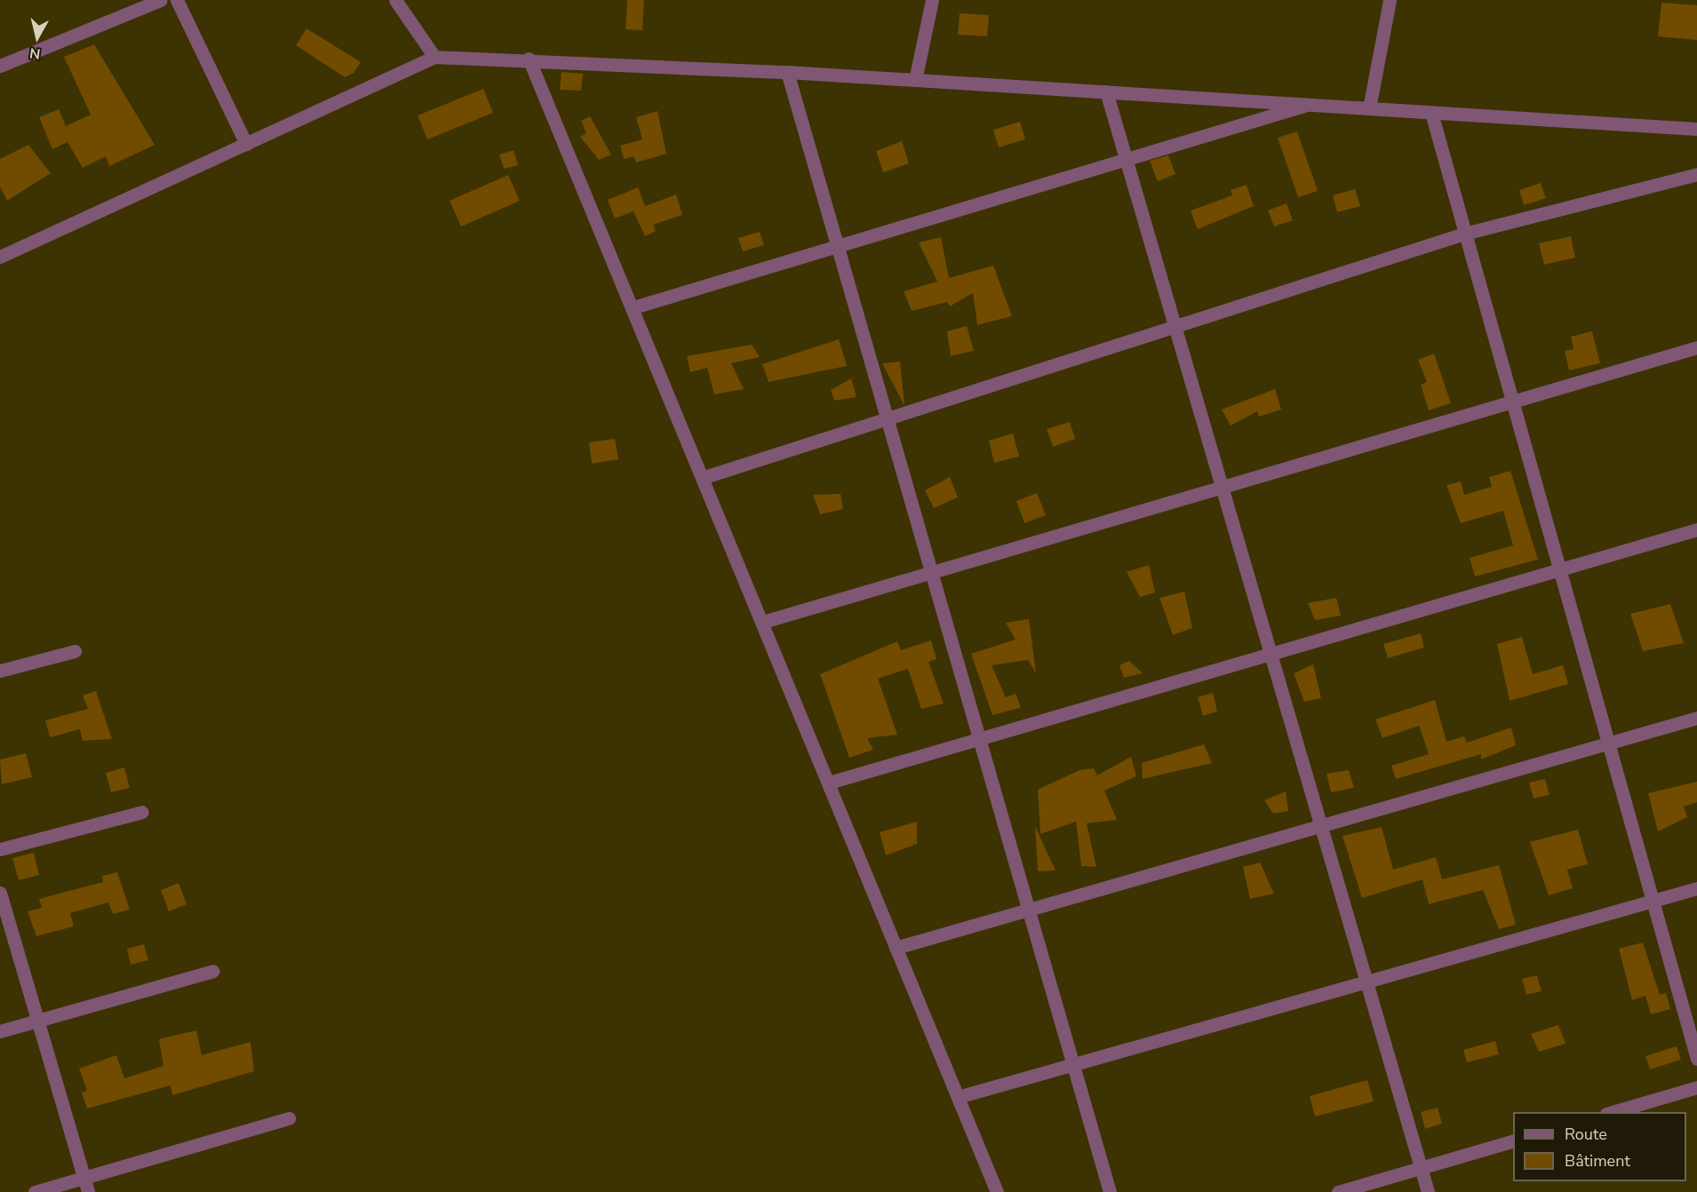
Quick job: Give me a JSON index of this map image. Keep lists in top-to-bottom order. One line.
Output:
{"legend":["Route","Bâtiment"],"north":"bottom"}
